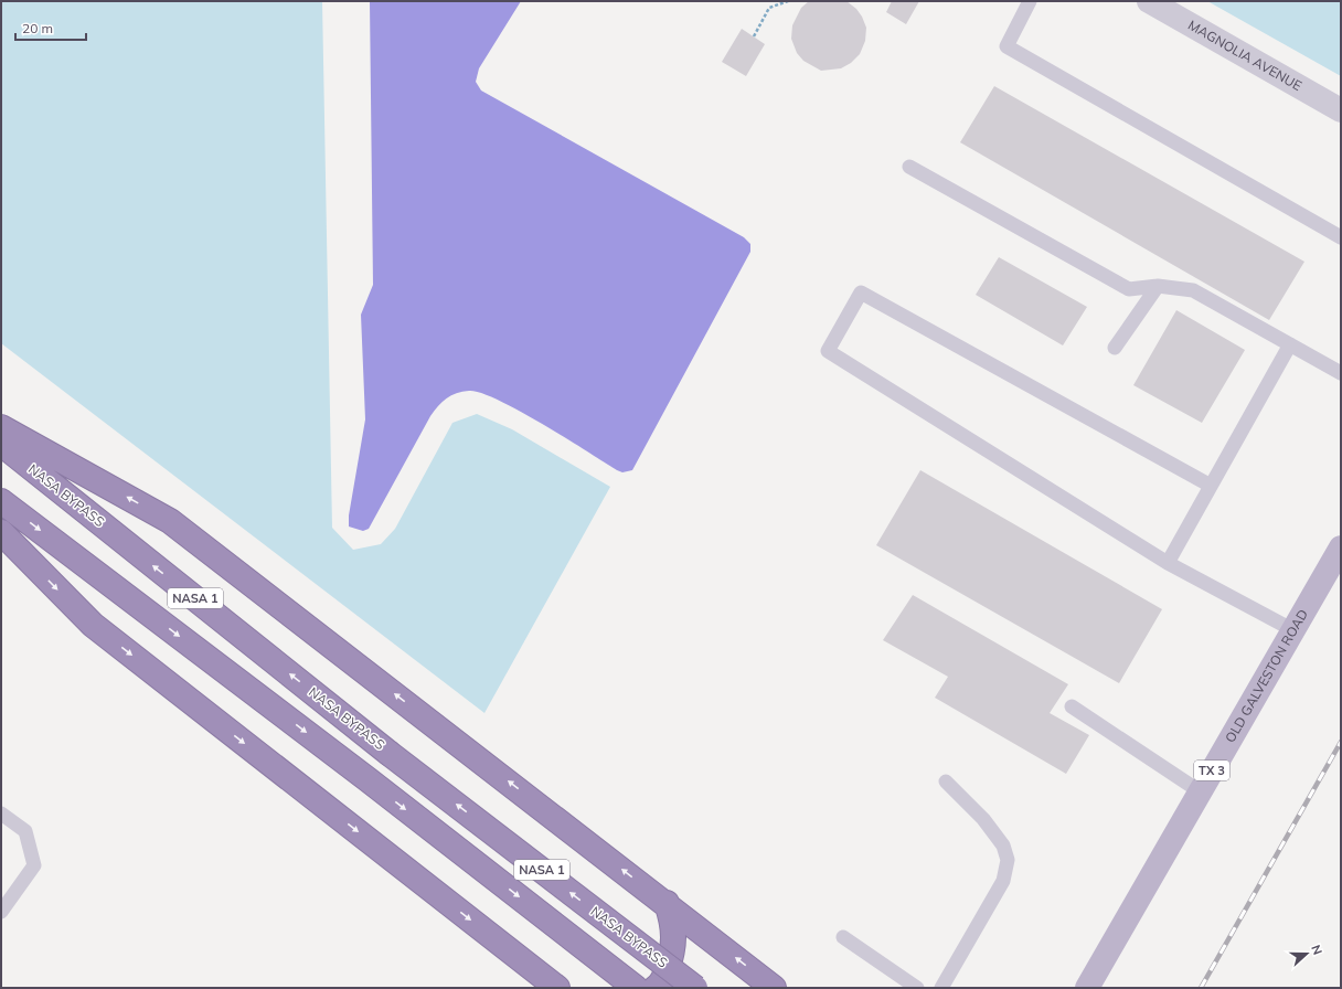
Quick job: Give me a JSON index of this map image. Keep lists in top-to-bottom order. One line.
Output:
{"streets":{"highway":["NASA BYPASS","NASA 1"],"main road":["OLD GALVESTON ROAD","TX 3"],"street":["MAGNOLIA AVENUE"]},"scale_bar":"20 m","north":"right"}
